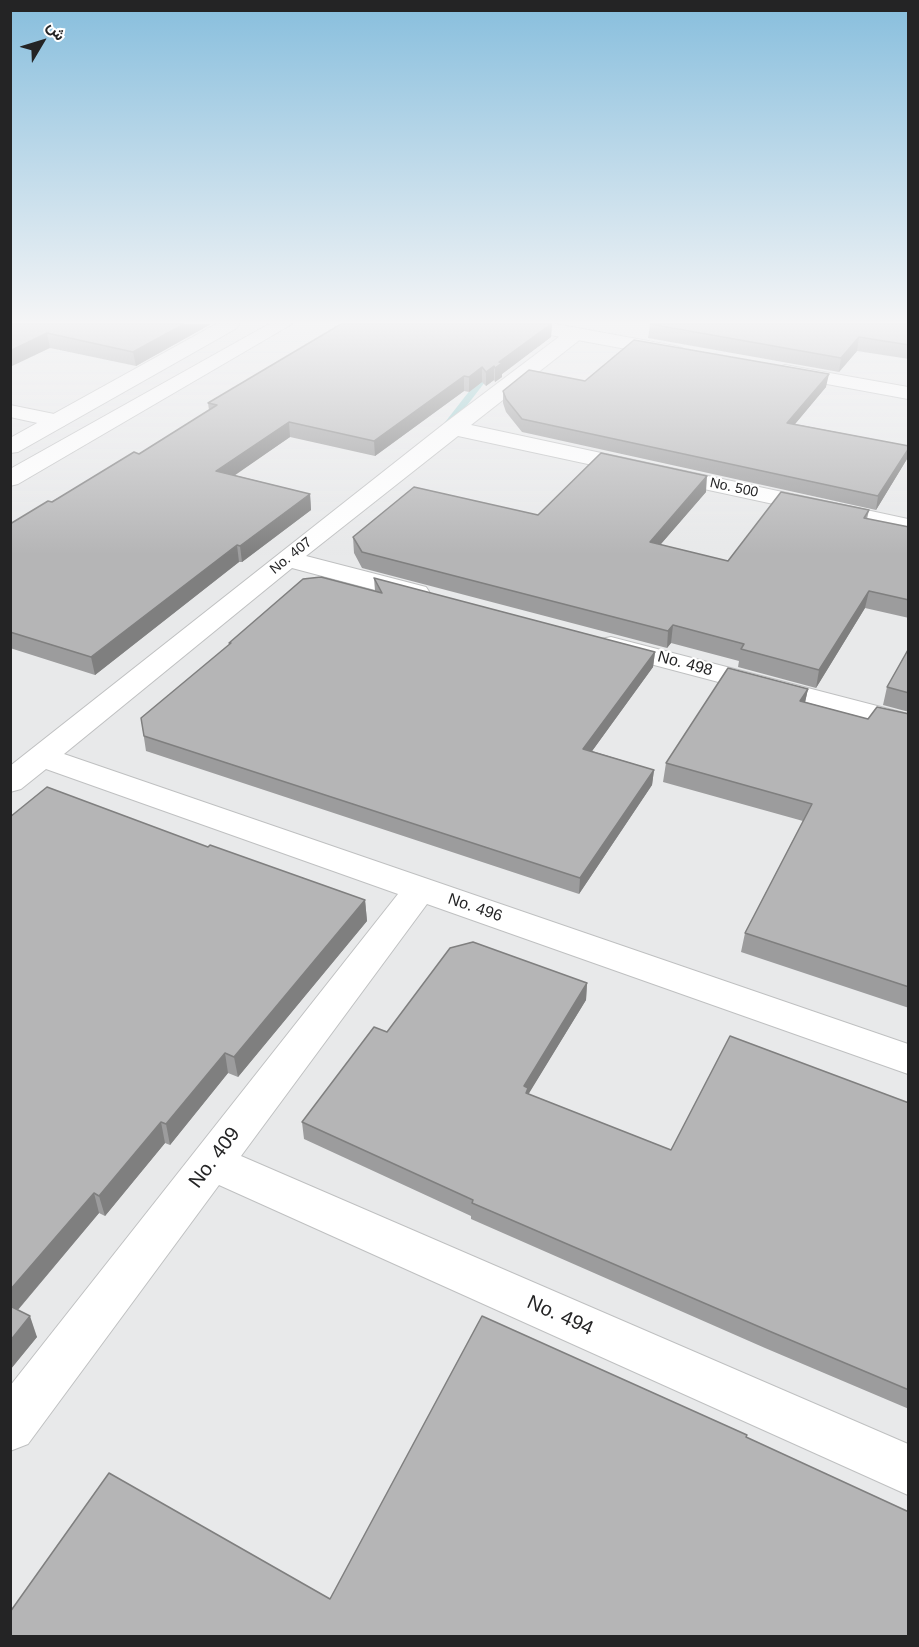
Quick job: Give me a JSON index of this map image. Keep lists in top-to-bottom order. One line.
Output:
{"streets":{"street":["No. 500","No. 407","No. 498","No. 496","No. 409","No. 494"]},"crossings":[["No. 500","No. 407"],["No. 407","No. 496"],["No. 496","No. 409"],["No. 409","No. 494"]],"north":"top right"}
